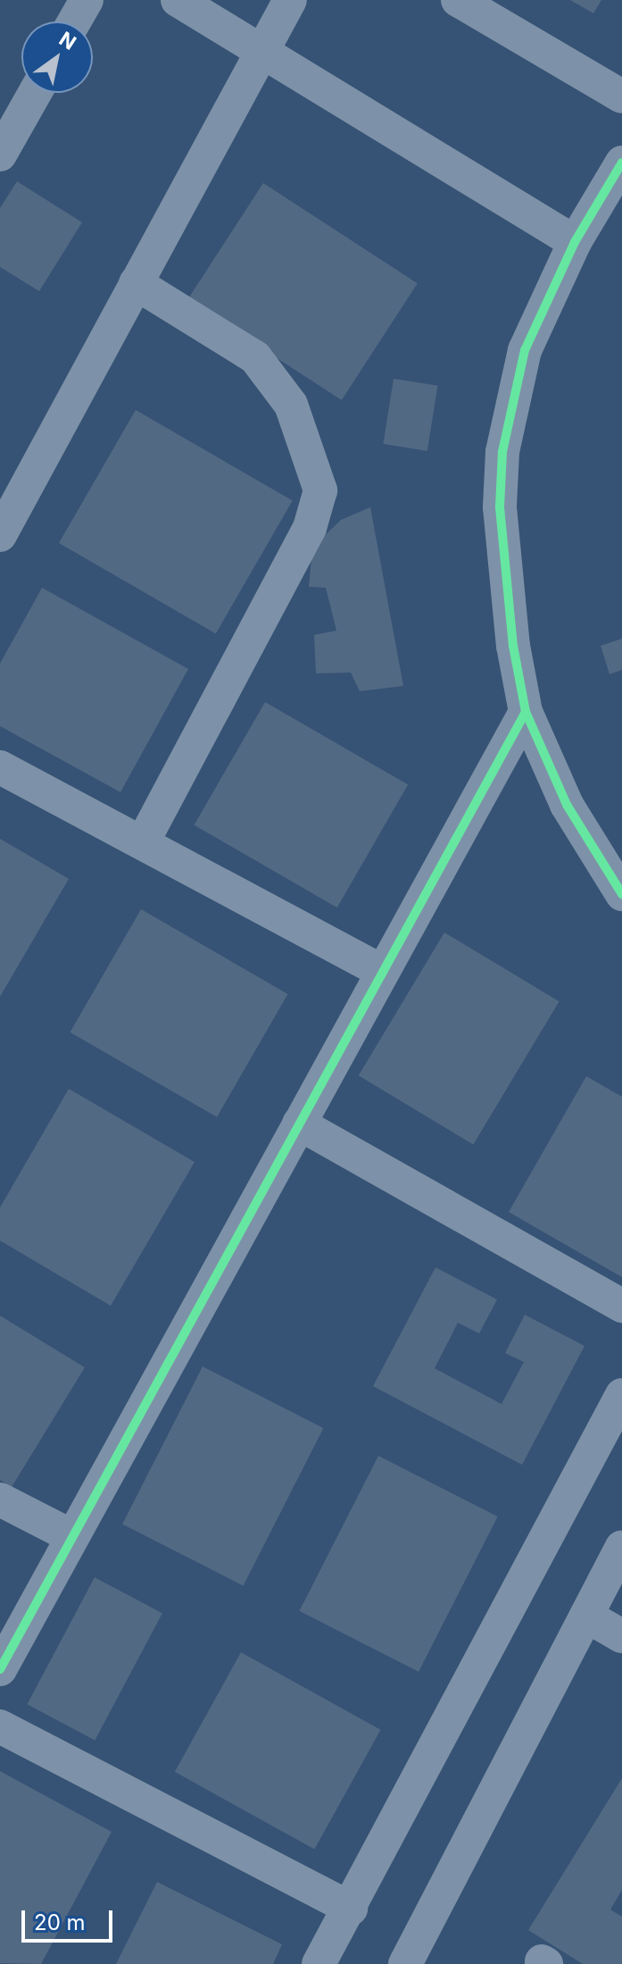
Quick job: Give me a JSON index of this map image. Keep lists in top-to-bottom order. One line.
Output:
{"scale_bar":"20 m","north":"top right"}
